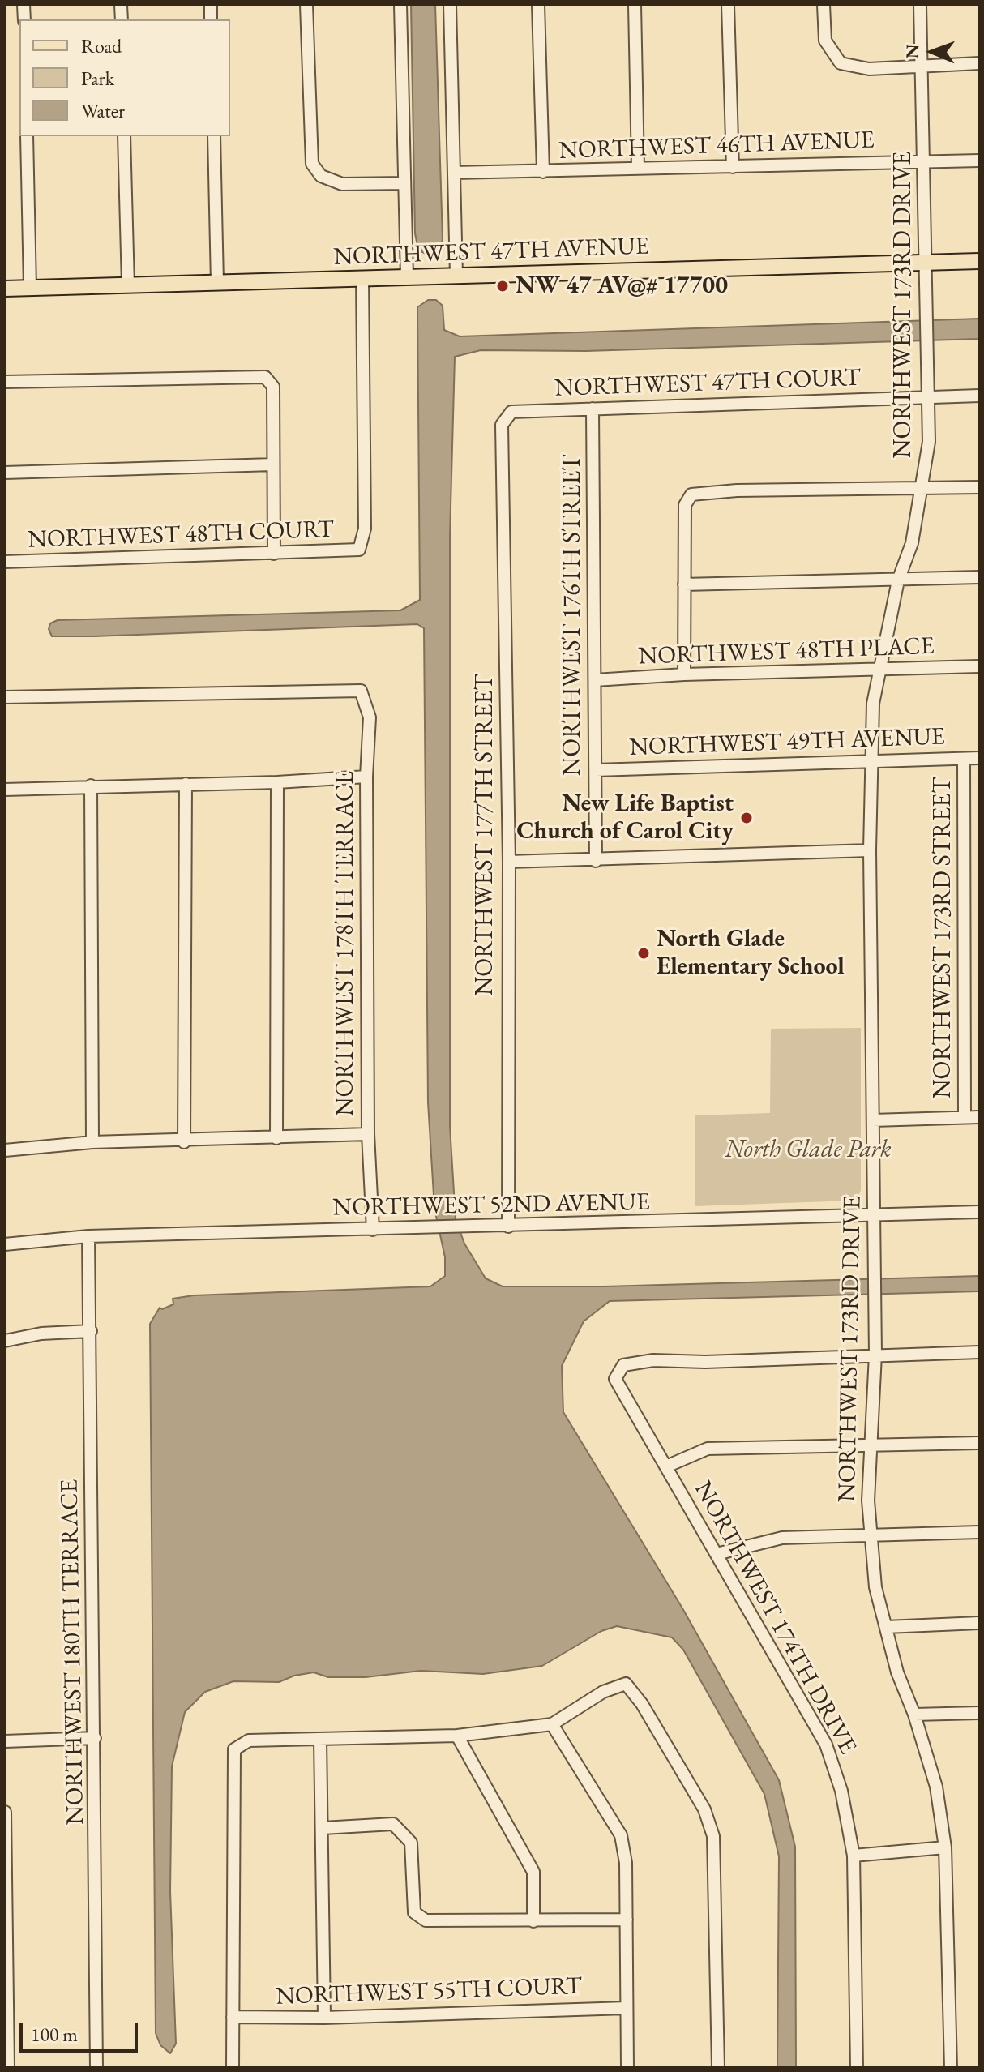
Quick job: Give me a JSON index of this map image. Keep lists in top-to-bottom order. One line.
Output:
{"streets":{"main road":["NORTHWEST 47TH AVENUE"],"street":["NORTHWEST 46TH AVENUE","NORTHWEST 173RD DRIVE","NORTHWEST 47TH COURT","NORTHWEST 48TH COURT","NORTHWEST 176TH STREET","NORTHWEST 48TH PLACE","NORTHWEST 49TH AVENUE","NORTHWEST 177TH STREET","NORTHWEST 173RD STREET","NORTHWEST 178TH TERRACE","NORTHWEST 52ND AVENUE","NORTHWEST 174TH DRIVE","NORTHWEST 180TH TERRACE","NORTHWEST 55TH COURT"]},"crossings":[["NORTHWEST 46TH AVENUE","NORTHWEST 173RD DRIVE"],["NORTHWEST 47TH AVENUE","NORTHWEST 173RD DRIVE"],["NORTHWEST 47TH AVENUE","NORTHWEST 48TH COURT"],["NORTHWEST 173RD DRIVE","NORTHWEST 47TH COURT"],["NORTHWEST 173RD DRIVE","NORTHWEST 48TH PLACE"],["NORTHWEST 173RD DRIVE","NORTHWEST 49TH AVENUE"],["NORTHWEST 173RD DRIVE","NORTHWEST 52ND AVENUE"],["NORTHWEST 173RD DRIVE","NORTHWEST 174TH DRIVE"],["NORTHWEST 47TH COURT","NORTHWEST 176TH STREET"],["NORTHWEST 47TH COURT","NORTHWEST 177TH STREET"],["NORTHWEST 176TH STREET","NORTHWEST 48TH PLACE"],["NORTHWEST 176TH STREET","NORTHWEST 49TH AVENUE"],["NORTHWEST 49TH AVENUE","NORTHWEST 173RD STREET"],["NORTHWEST 177TH STREET","NORTHWEST 52ND AVENUE"],["NORTHWEST 178TH TERRACE","NORTHWEST 52ND AVENUE"],["NORTHWEST 52ND AVENUE","NORTHWEST 180TH TERRACE"]],"parks":["North Glade Park"],"places":["NW 47 AV@# 17700","New Life Baptist Church of Carol City","North Glade Elementary School"],"legend":["Road","Park","Water"],"scale_bar":"100 m","north":"left"}
